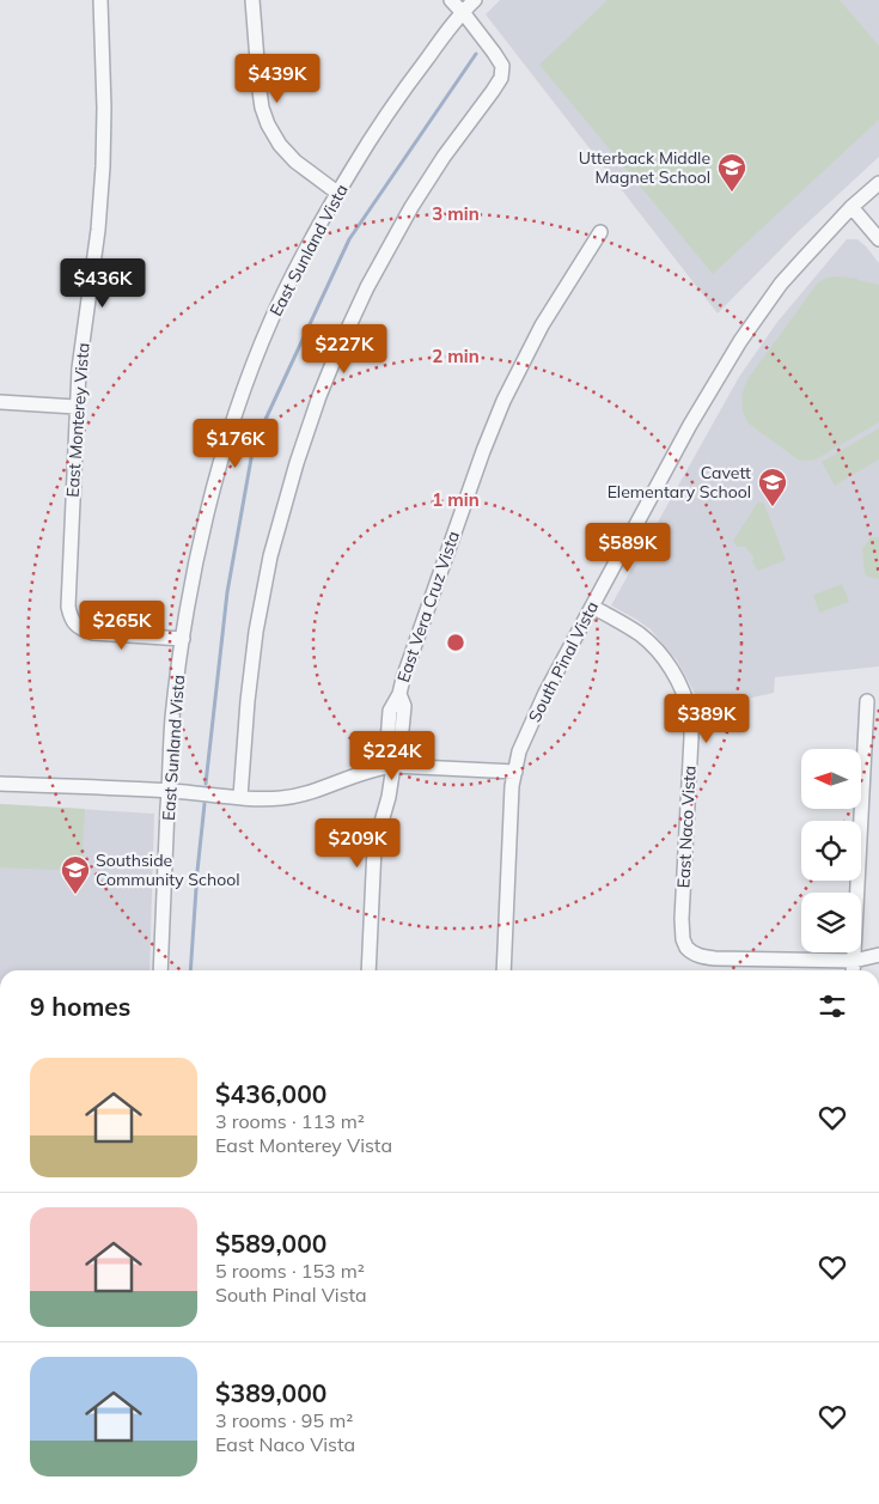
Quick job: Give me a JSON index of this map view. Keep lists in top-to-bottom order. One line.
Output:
{"streets":{"street":["East Sunland Vista","East Monterey Vista","East Vera Cruz Vista","South Pinal Vista","East Naco Vista"]},"crossings":[["East Sunland Vista","East Monterey Vista"],["South Pinal Vista","East Naco Vista"]],"places":{"school or university":["Utterback Middle Magnet School","Cavett Elementary School","Southside Community School"]},"north":"left","page":{"price":["$439K","$436K","$227K","$176K","$589K","$265K","$389K","$224K","$209K"],"heading":"9 homes","list":[{"name":"$436,000","note":"3 rooms · 113 m² · East Monterey Vista"},{"name":"$589,000","note":"5 rooms · 153 m² · South Pinal Vista"},{"name":"$389,000","note":"3 rooms · 95 m² · East Naco Vista"}]},"rings":["3 min","2 min","1 min"]}
